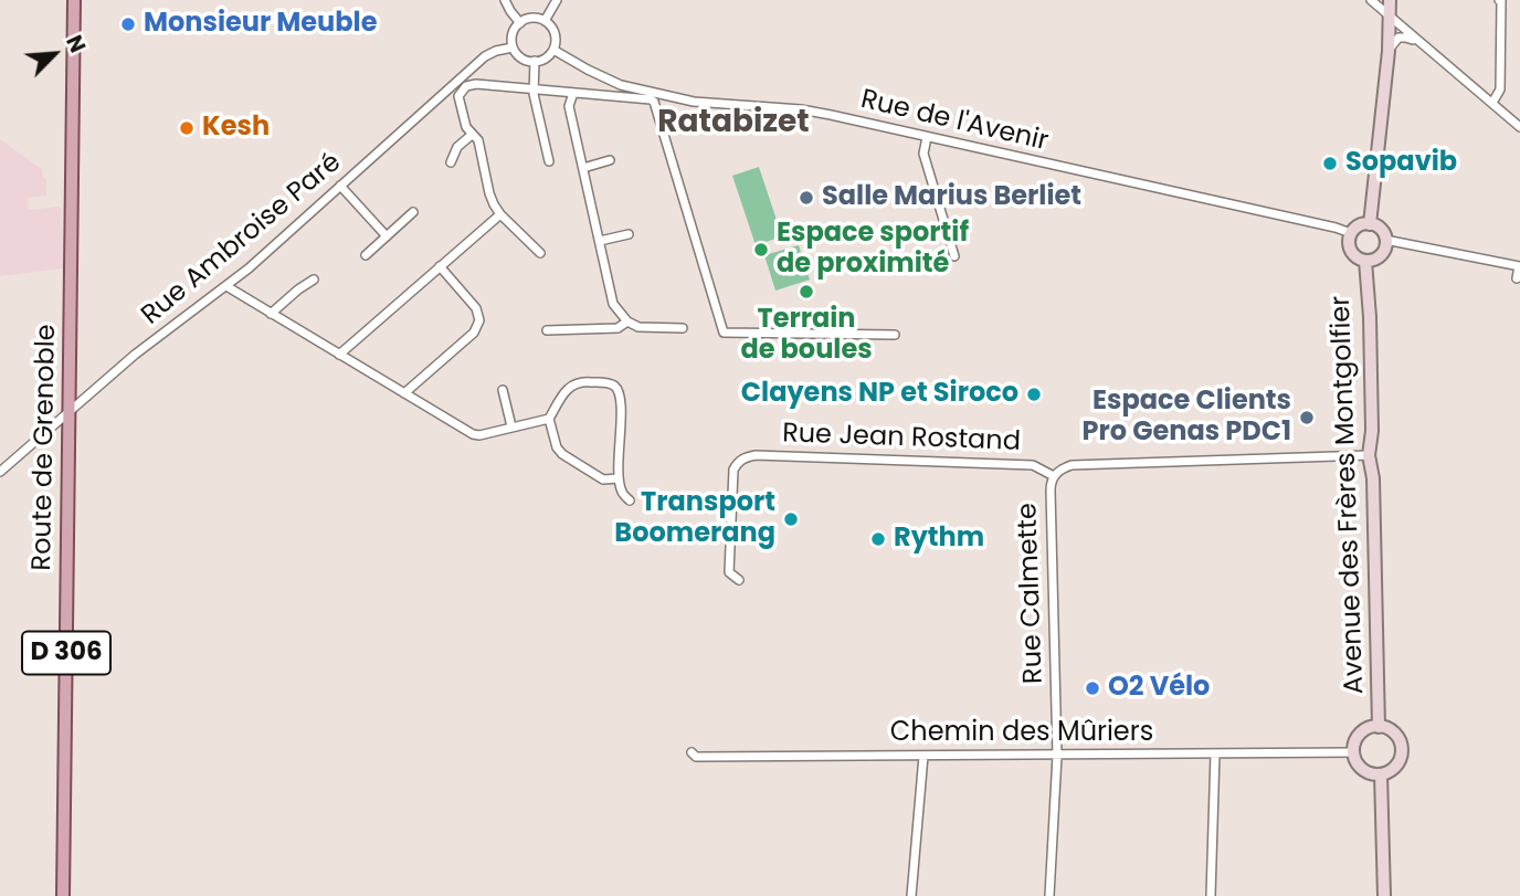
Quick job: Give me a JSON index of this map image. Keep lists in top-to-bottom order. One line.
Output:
{"streets":{"main road":["Route de Grenoble","D 306"],"street":["Rue de l'Avenir","Rue Ambroise Paré","Rue Jean Rostand","Avenue des Frères Montgolfier","Rue Calmette","Chemin des Mûriers"]},"crossings":[["Rue de l'Avenir","Rue Ambroise Paré"],["Rue de l'Avenir","Avenue des Frères Montgolfier"],["Rue Ambroise Paré","Route de Grenoble"],["Rue Jean Rostand","Avenue des Frères Montgolfier"],["Rue Jean Rostand","Rue Calmette"],["Avenue des Frères Montgolfier","Chemin des Mûriers"],["Rue Calmette","Chemin des Mûriers"]],"districts":["Ratabizet"],"places":["Monsieur Meuble","Kesh","Sopavib","Salle Marius Berliet","Espace sportif de proximité","Terrain de boules","Clayens NP et Siroco","Espace Clients Pro Genas PDC1","Transport Boomerang","Rythm","O2 Vélo"],"north":"top right"}
